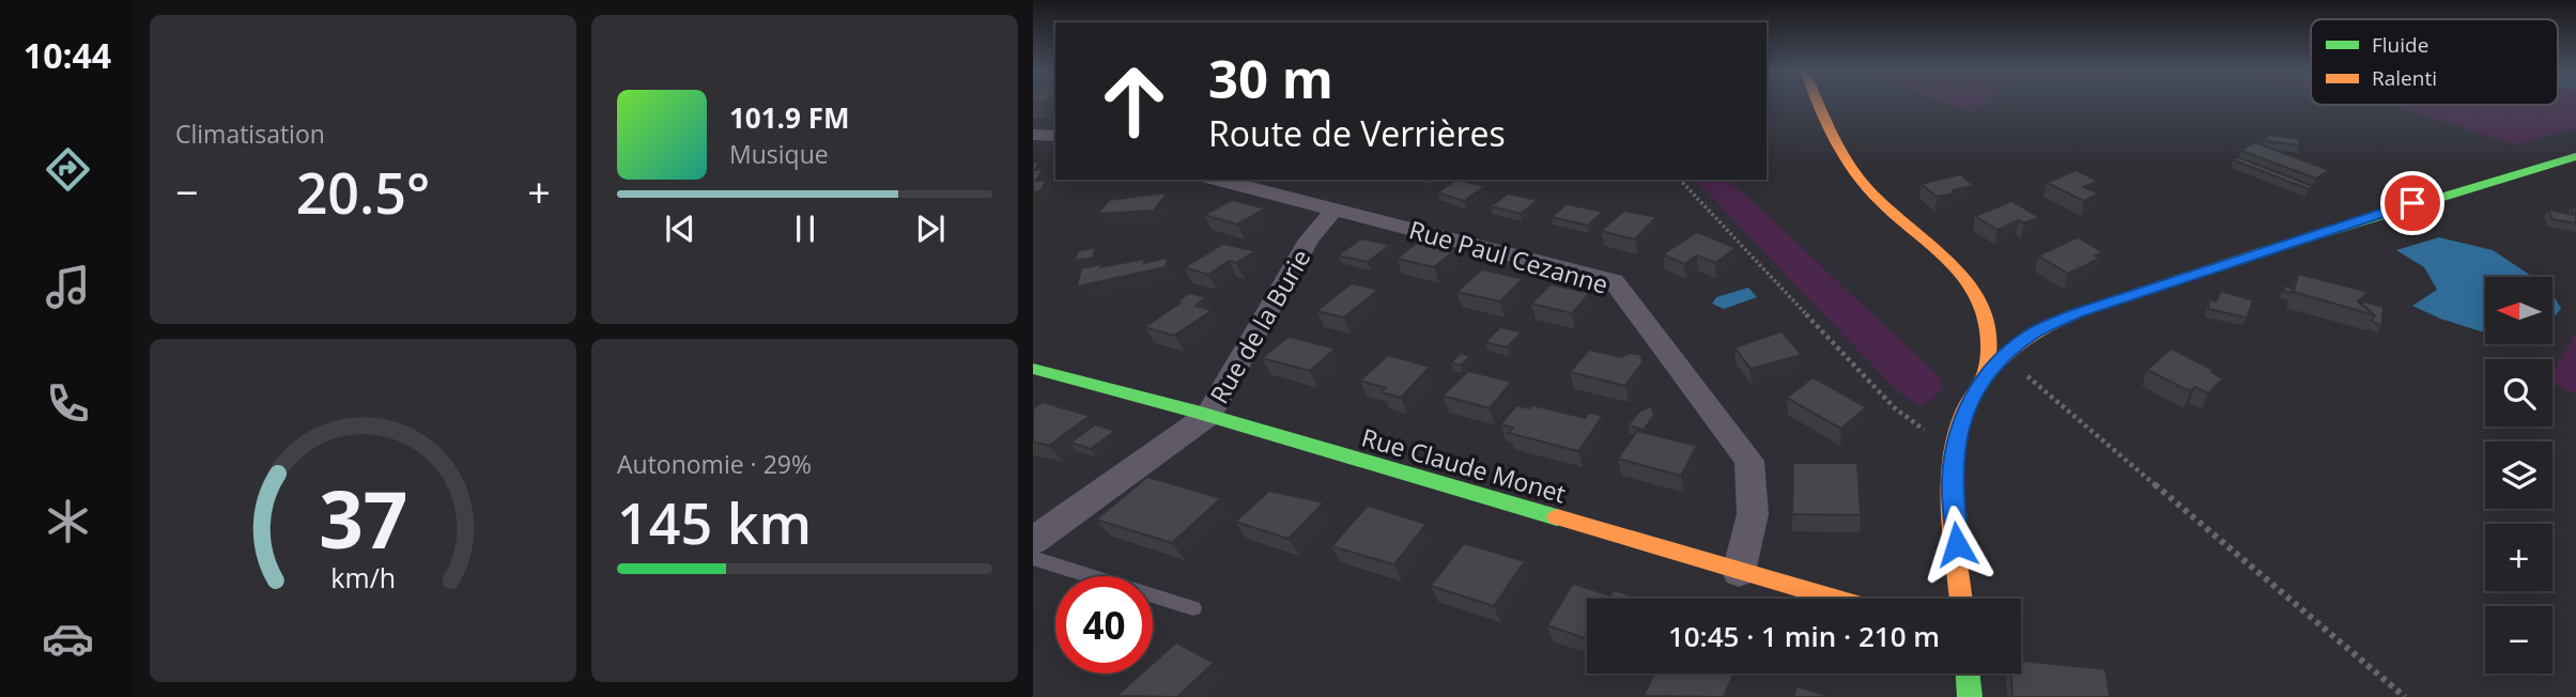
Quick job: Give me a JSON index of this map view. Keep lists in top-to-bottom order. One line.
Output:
{"streets":{"street":["Rue Paul Cezanne","Rue de la Burie","Rue Claude Monet"]},"crossings":[["Rue Paul Cezanne","Rue de la Burie"],["Rue Paul Cezanne","Rue Claude Monet"],["Rue de la Burie","Rue Claude Monet"]],"legend":["Fluide","Ralenti"],"north":"left","page":{"tabs":"10:44","tile":["Climatisation",["Autonomie · 29%","145 km"]],"turn":["30 m","Route de Verrières"],"song":["101.9 FM","Musique"],"heat":["−","20.5°","+"],"map_buttons":["+","−"],"limit":"40","trip":"10:45 · 1 min · 210 m","gauge":["37","km/h"]}}
